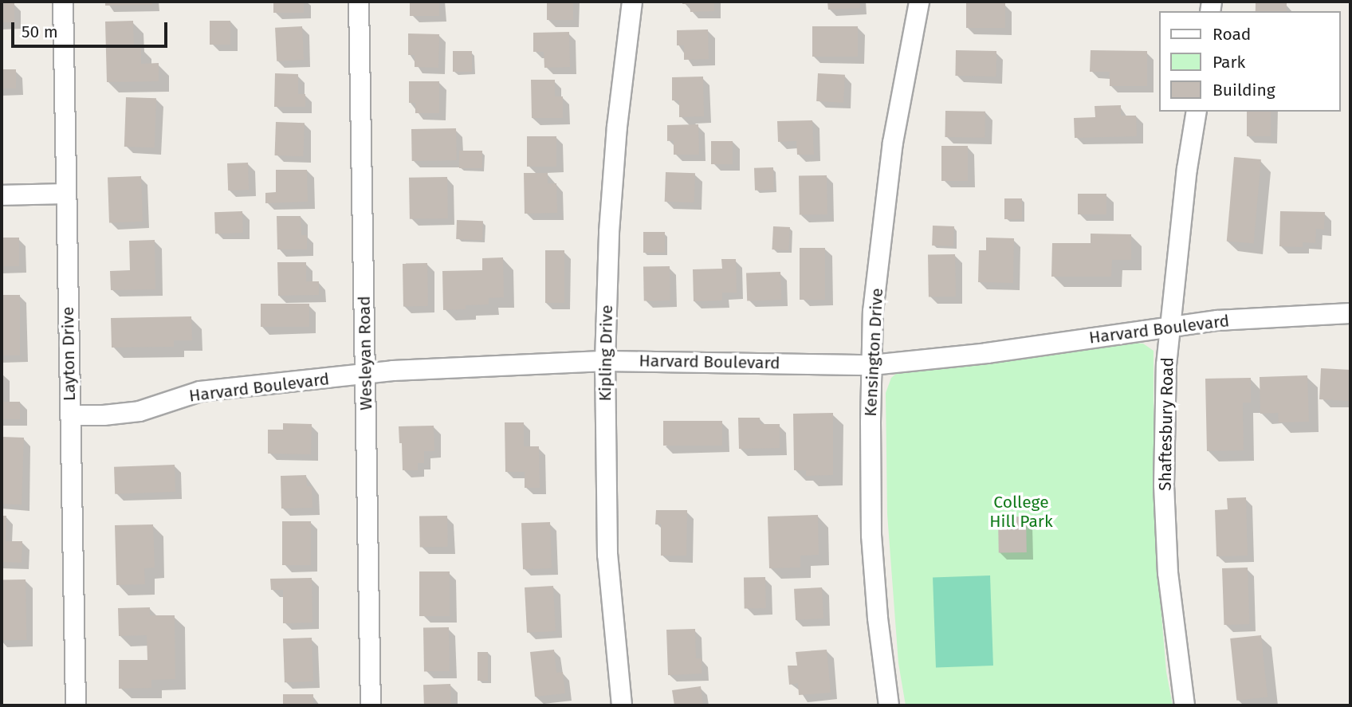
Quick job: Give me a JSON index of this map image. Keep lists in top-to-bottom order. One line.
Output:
{"streets":{"street":["Harvard Boulevard","Kensington Drive","Wesleyan Road","Kipling Drive","Layton Drive","Shaftesbury Road"]},"crossings":[["Harvard Boulevard","Kensington Drive"],["Harvard Boulevard","Wesleyan Road"],["Harvard Boulevard","Kipling Drive"],["Harvard Boulevard","Layton Drive"],["Harvard Boulevard","Shaftesbury Road"]],"parks":["College Hill Park"],"legend":["Road","Park","Building"],"scale_bar":"50 m"}
